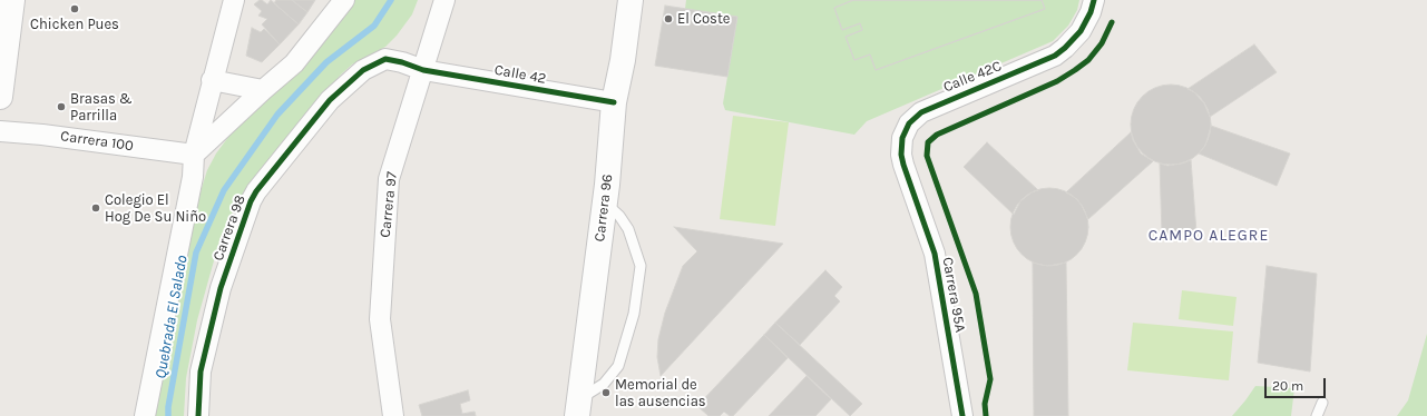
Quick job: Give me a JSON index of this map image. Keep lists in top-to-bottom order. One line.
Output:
{"streets":{"street":["Calle 42","Calle 42C","Carrera 100","Carrera 97","Carrera 96","Carrera 98","Carrera 95A"]},"crossings":[["Calle 42","Carrera 97"],["Calle 42","Carrera 96"],["Calle 42","Carrera 98"],["Calle 42C","Carrera 95A"],["Carrera 97","Carrera 98"]],"districts":["CAMPO ALEGRE"],"water":["Quebrada El Salado"],"places":["Chicken Pues","El Coste","Brasas & Parrilla","Colegio El Hog De Su Niño","Memorial de las ausencias"],"scale_bar":"20 m"}
